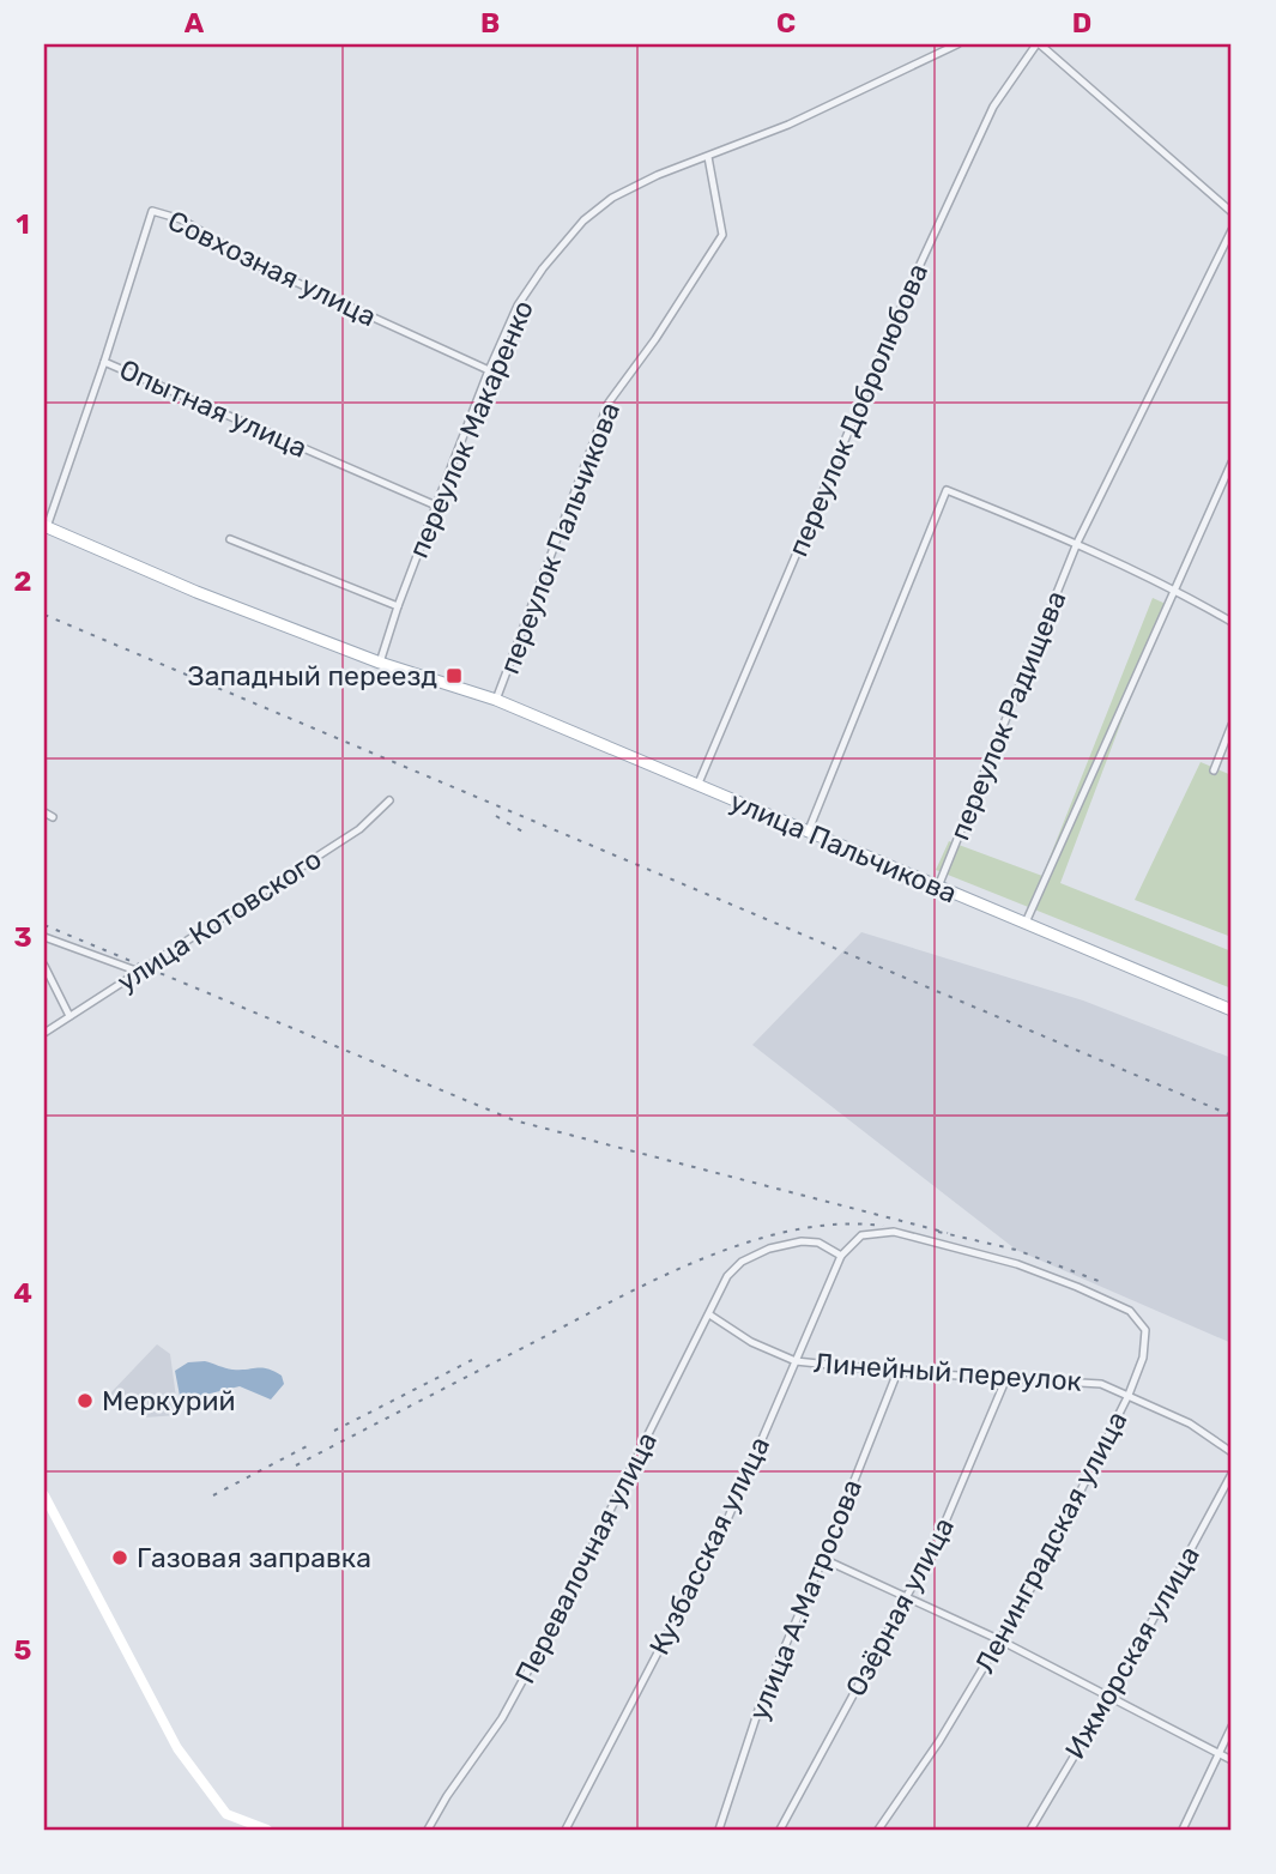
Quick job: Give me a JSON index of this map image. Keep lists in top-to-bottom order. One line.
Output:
{"streets":{"main road":["улица Пальчикова"],"street":["Совхозная улица","Опытная улица","переулок Добролюбова","переулок Макаренко","переулок Пальчикова","переулок Радищева","улица Котовского","Линейный переулок","Ленинградская улица","Кузбасская улица","Перевалочная улица","улица А.Матросова","Озёрная улица","Ижморская улица"]},"crossings":[["Совхозная улица","Опытная улица"],["Совхозная улица","переулок Макаренко"],["Опытная улица","переулок Макаренко"],["Опытная улица","улица Пальчикова"],["переулок Добролюбова","улица Пальчикова"],["переулок Макаренко","переулок Пальчикова"],["переулок Макаренко","улица Пальчикова"],["переулок Пальчикова","улица Пальчикова"],["переулок Радищева","улица Пальчикова"],["Линейный переулок","Ленинградская улица"],["Линейный переулок","Кузбасская улица"],["Линейный переулок","Перевалочная улица"],["Линейный переулок","улица А.Матросова"],["Линейный переулок","Озёрная улица"],["Ленинградская улица","Кузбасская улица"],["Ленинградская улица","Перевалочная улица"],["Кузбасская улица","Перевалочная улица"]],"places":{"transit":["Западный переезд"],"other":["Меркурий","Газовая заправка"]},"grid":{"columns":["A","B","C","D"],"rows":["1","2","3","4","5"]}}
